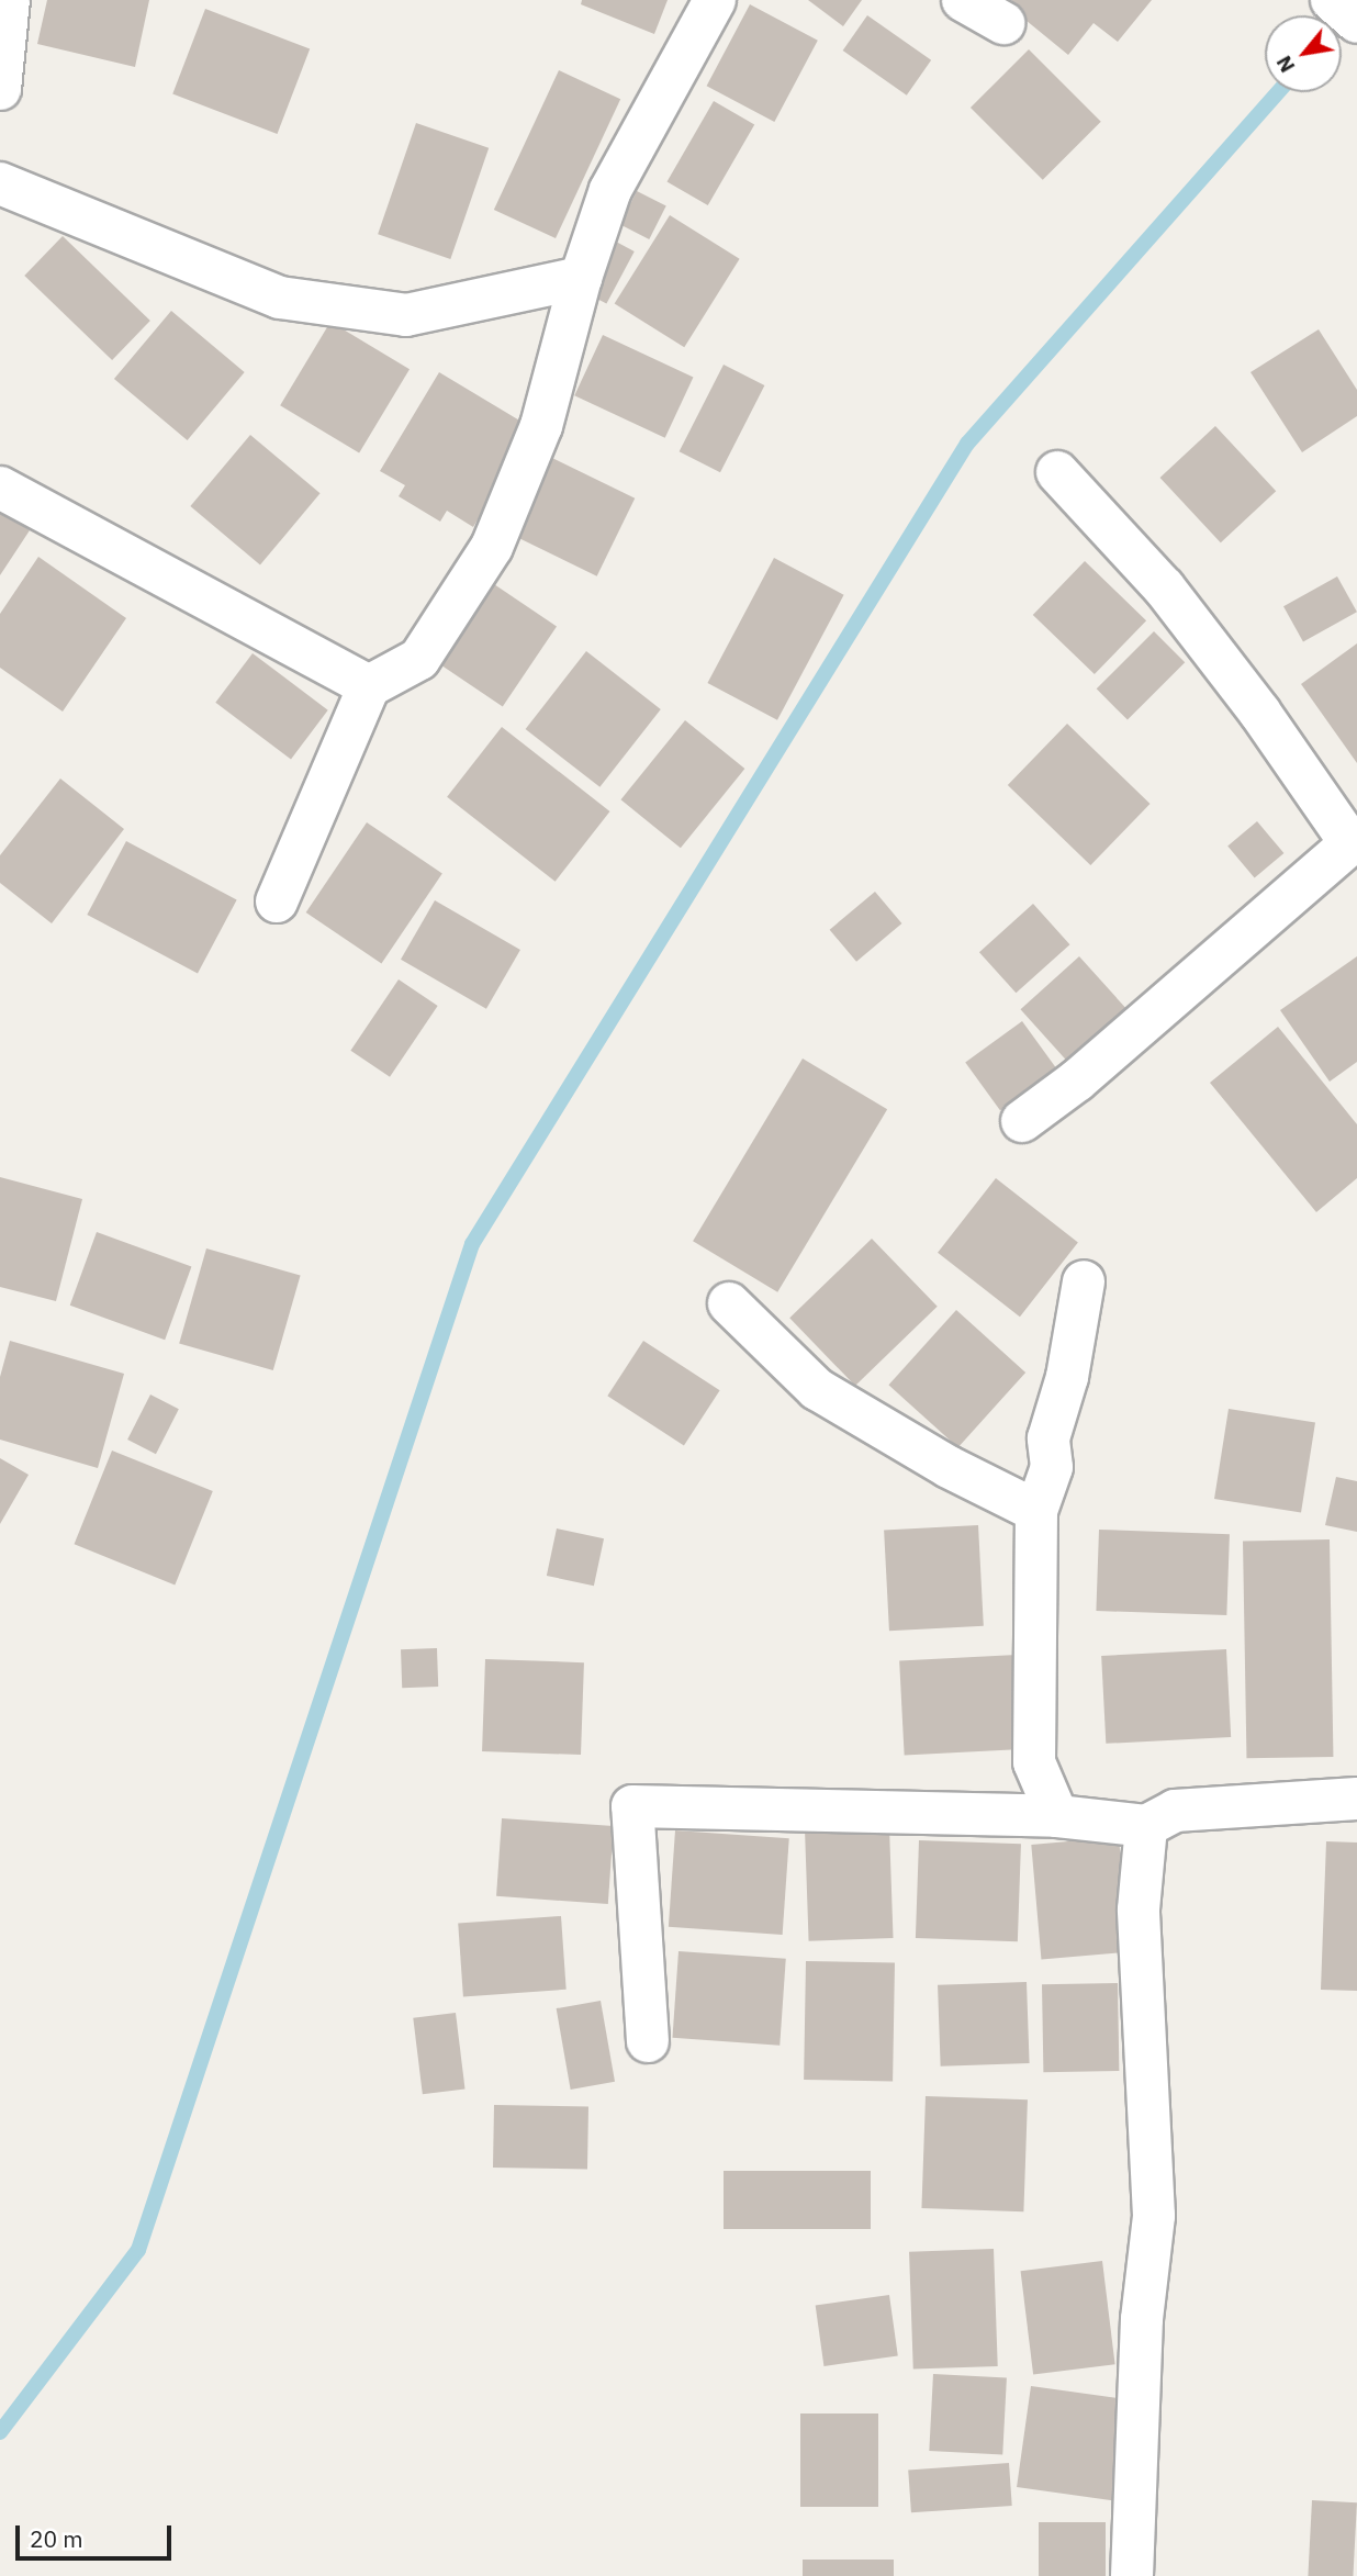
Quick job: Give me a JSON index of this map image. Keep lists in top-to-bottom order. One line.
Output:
{"scale_bar":"20 m","north":"bottom left"}
